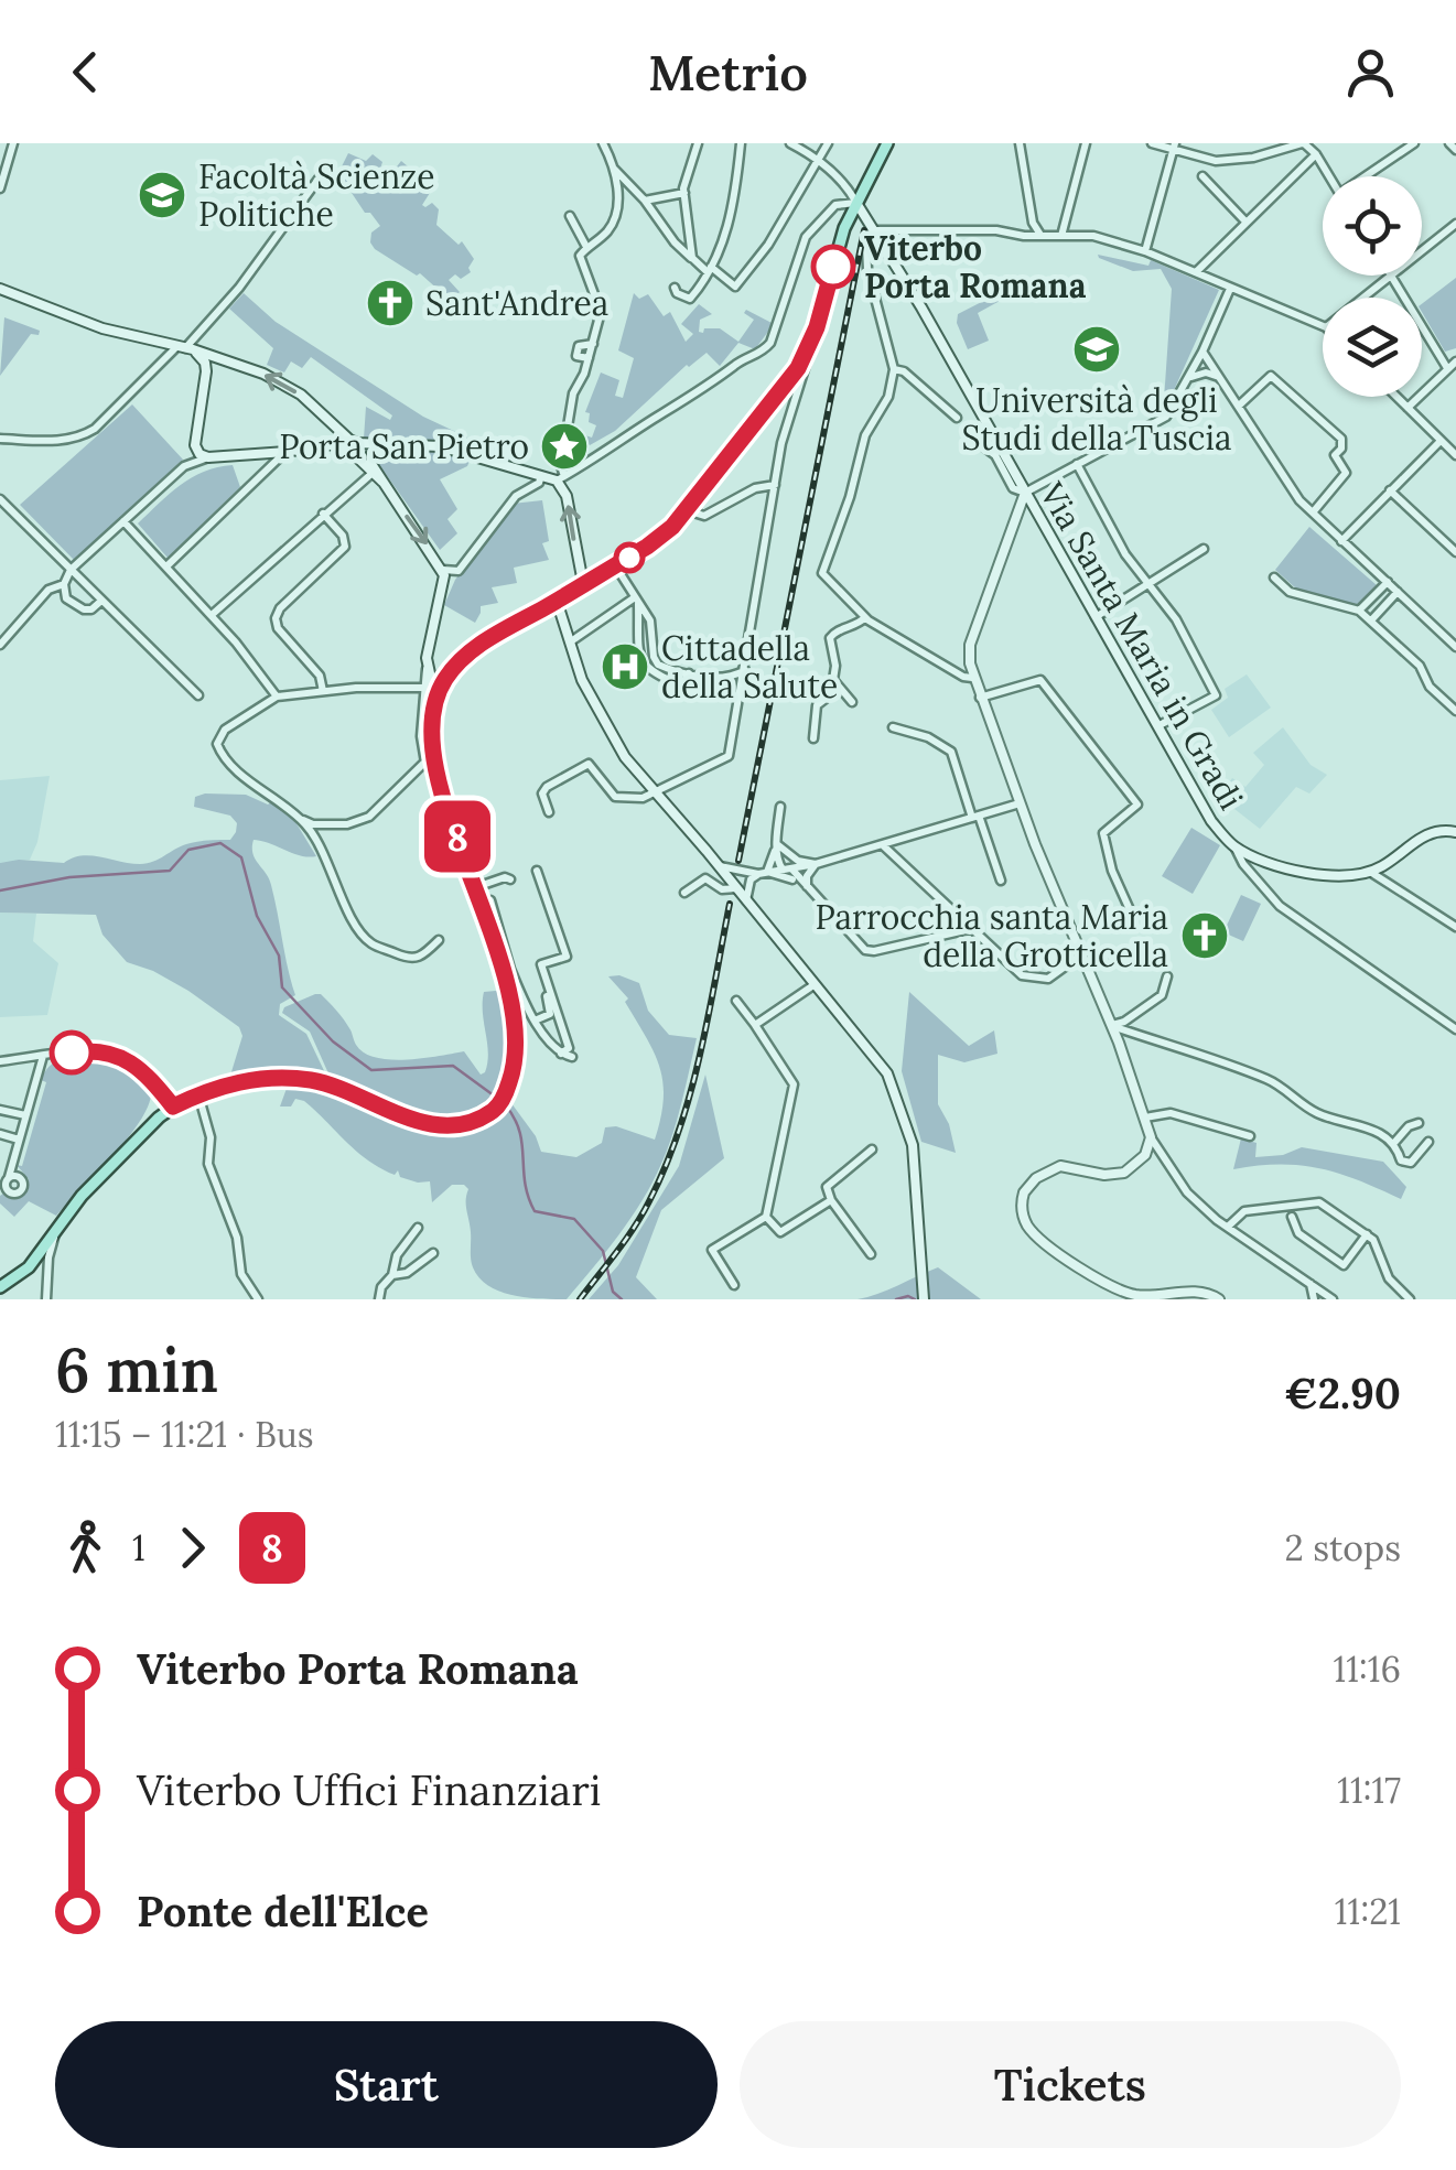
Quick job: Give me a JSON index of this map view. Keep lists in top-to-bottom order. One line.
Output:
{"streets":{"main road":["Via Santa Maria in Gradi"]},"places":{"school or university":["Facoltà Scienze Politiche","Università degli Studi della Tuscia"],"other":["Viterbo Porta Romana"],"church":["Sant'Andrea","Parrocchia santa Maria della Grotticella"],"place":["Porta San Pietro"],"hospital":["Cittadella della Salute"]},"lines":["bus line 8"],"page":{"header":"Metrio","on_map":"8","heading":["6 min","11:15 – 11:21 · Bus","€2.90"],"legs":["1","8","2 stops"],"list":[{"name":"Viterbo Porta Romana","value":"11:16"},{"name":"Viterbo Uffici Finanziari","value":"11:17"},{"name":"Ponte dell'Elce","value":"11:21"}],"buttons":["Start","Tickets"]}}
